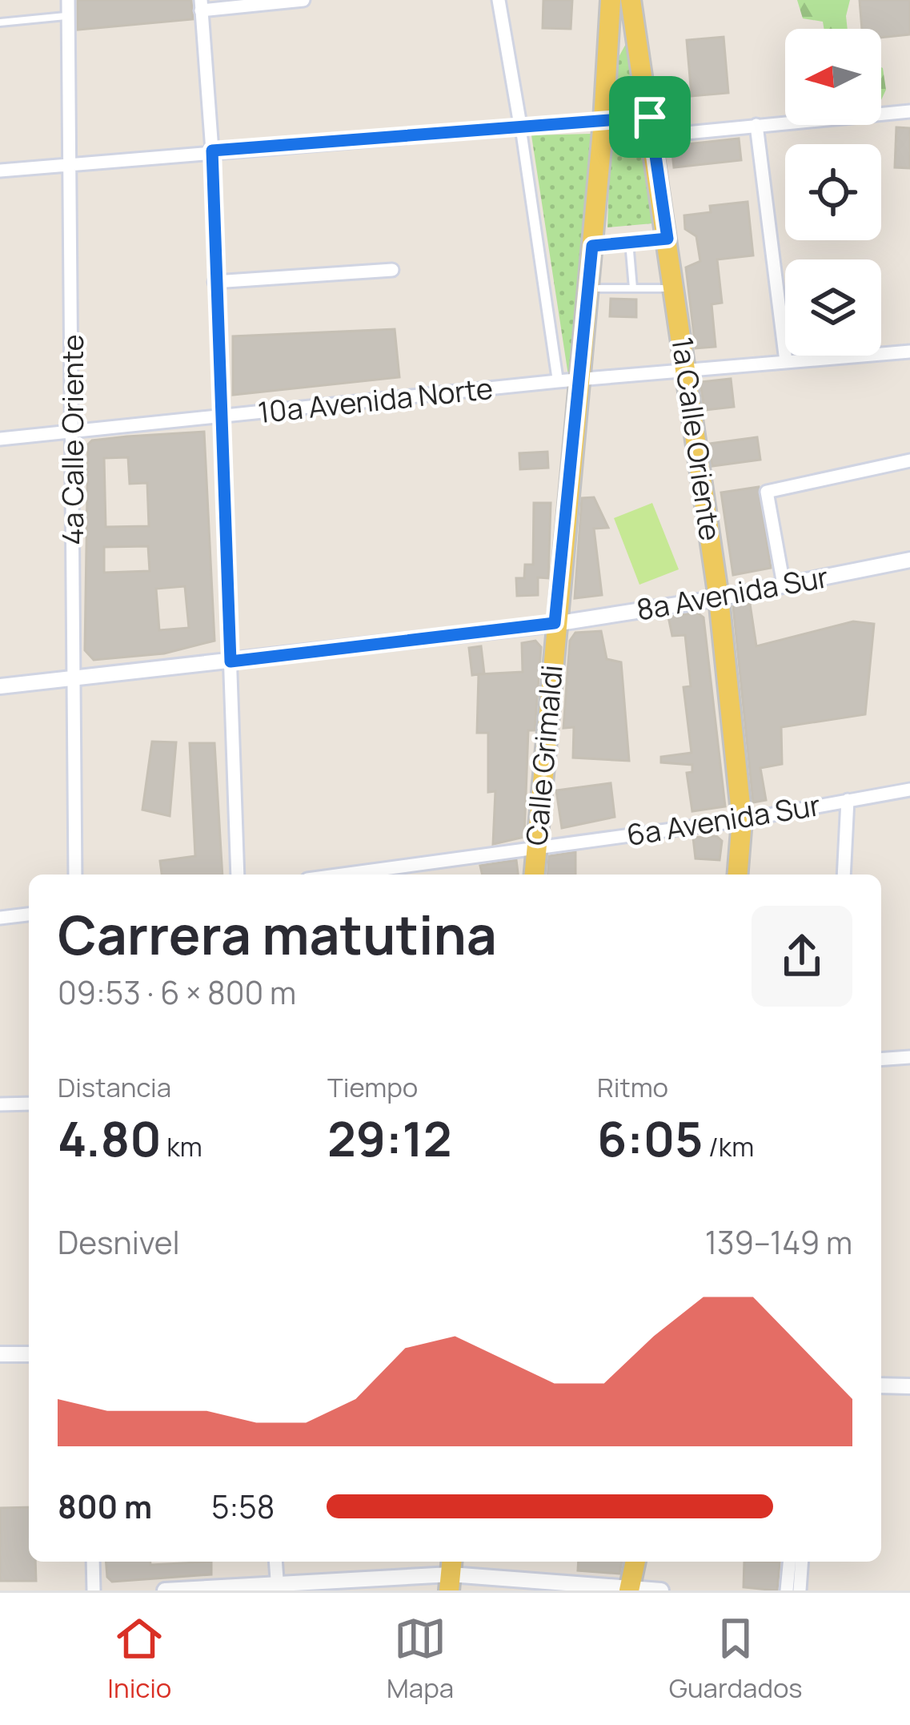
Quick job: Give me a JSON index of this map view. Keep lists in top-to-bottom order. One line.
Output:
{"streets":{"main road":["1a Calle Oriente","Calle Grimaldi"],"street":["10a Avenida Norte","4a Calle Oriente","8a Avenida Sur","6a Avenida Sur"]},"crossings":[["10a Avenida Norte","1a Calle Oriente"],["10a Avenida Norte","4a Calle Oriente"],["10a Avenida Norte","Calle Grimaldi"],["1a Calle Oriente","8a Avenida Sur"],["1a Calle Oriente","6a Avenida Sur"],["4a Calle Oriente","8a Avenida Sur"],["8a Avenida Sur","Calle Grimaldi"],["Calle Grimaldi","6a Avenida Sur"]],"north":"left","page":{"heading":["Carrera matutina","09:53 · 6 × 800 m"],"stats":[["Distancia","4.80 km"],["Tiempo","29:12"],["Ritmo","6:05 /km"]],"chart":["Desnivel","139–149 m"],"list":[{"name":"800 m","note":"5:58"}],"tabs":["Inicio","Mapa","Guardados"]}}
